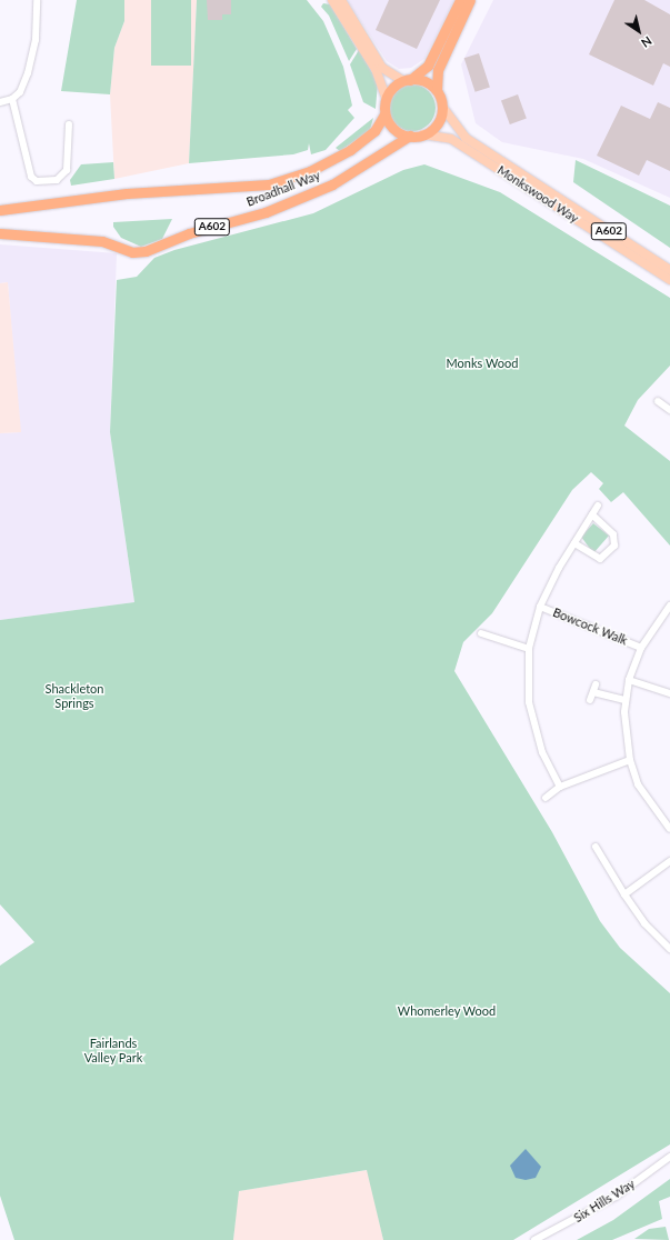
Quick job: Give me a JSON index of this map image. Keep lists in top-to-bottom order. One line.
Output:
{"streets":{"highway":["Broadhall Way","A602"],"main road":["Monkswood Way"],"street":["Bowcock Walk","Six Hills Way"]},"crossings":[["Broadhall Way","Monkswood Way"]],"parks":["Monks Wood","Shackleton Springs","Whomerley Wood","Fairlands Valley Park"],"north":"bottom right"}
